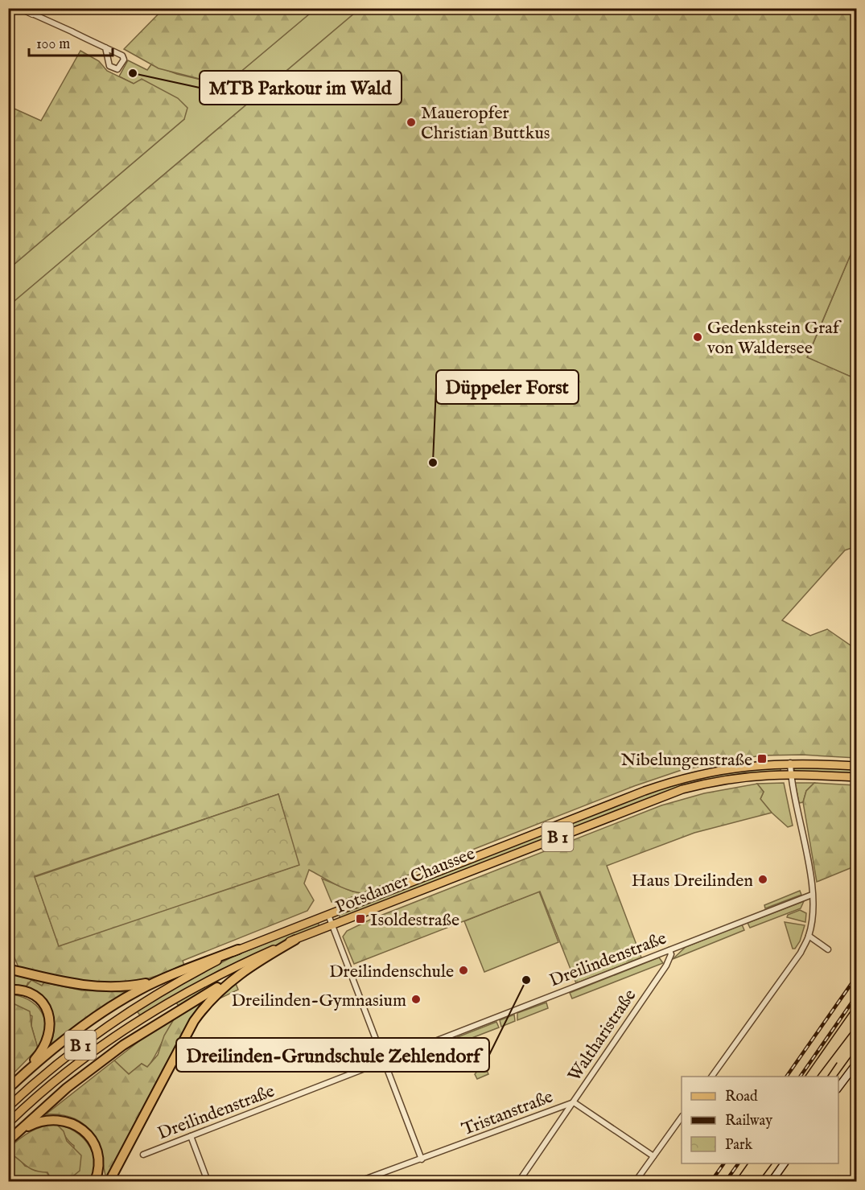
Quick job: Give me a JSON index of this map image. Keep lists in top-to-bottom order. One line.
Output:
{"streets":{"main road":["B 1","Potsdamer Chaussee"],"street":["Dreilindenstraße","Waltharistraße","Tristanstraße"]},"crossings":[["Dreilindenstraße","Waltharistraße"],["Waltharistraße","Tristanstraße"]],"places":{"other":["MTB Parkour im Wald","Maueropfer Christian Buttkus","Gedenkstein Graf von Waldersee","Düppeler Forst","Haus Dreilinden","Dreilindenschule","Dreilinden-Grundschule Zehlendorf","Dreilinden-Gymnasium"],"transit":["Nibelungenstraße","Isoldestraße"]},"legend":["Road","Railway","Park"],"scale_bar":"100 m"}
